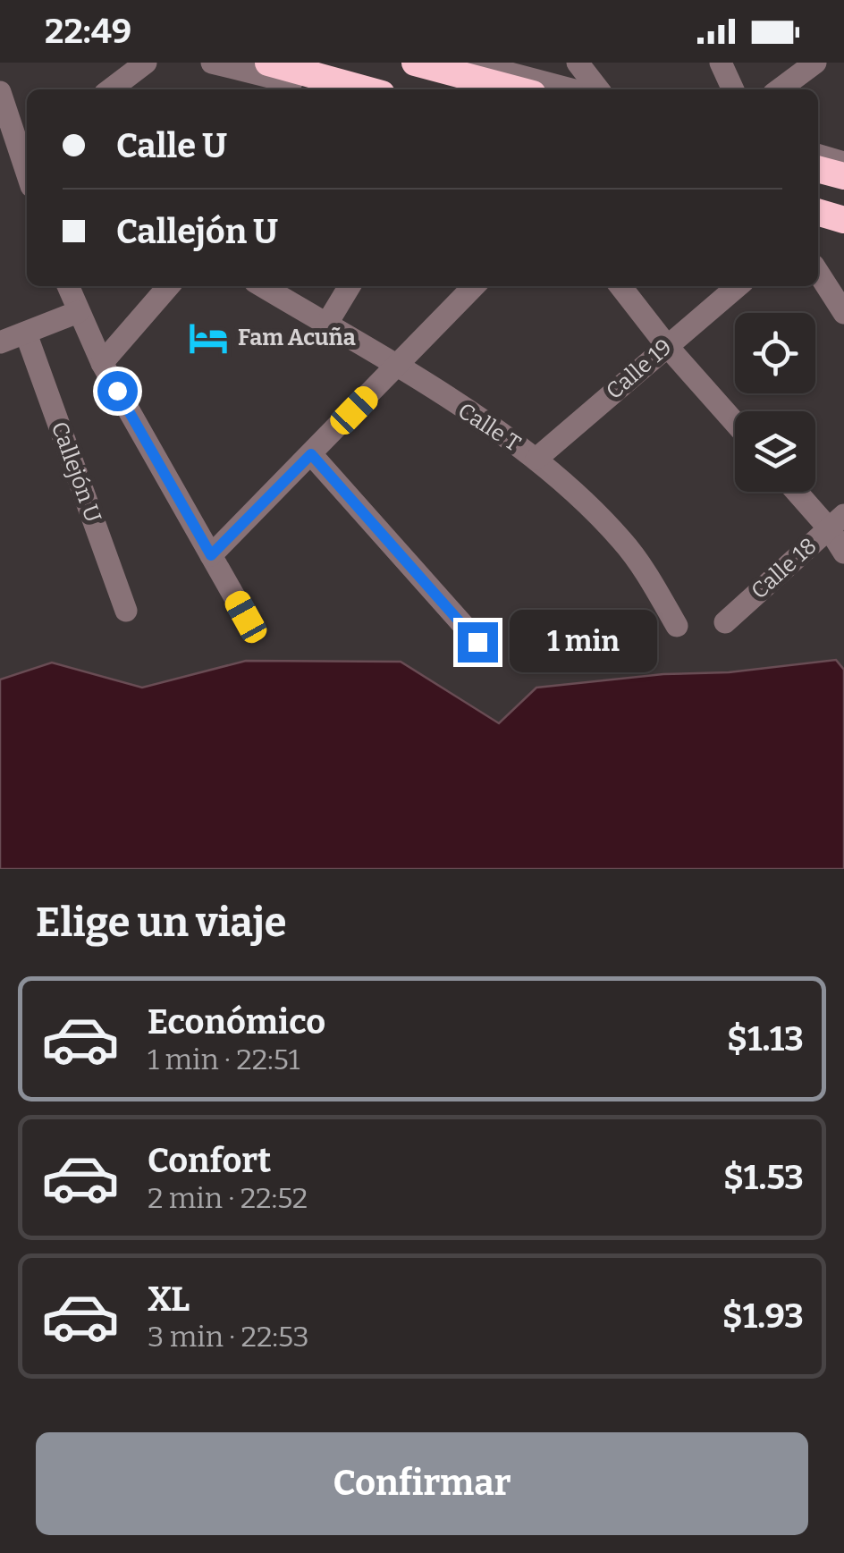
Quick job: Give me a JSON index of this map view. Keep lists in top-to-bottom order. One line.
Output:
{"streets":{"street":["Calle 19","Calle T","Callejón U","Calle 18"]},"crossings":[["Calle 19","Calle T"]],"places":{"hotel":["Fam Acuña"]},"page":{"status":"22:49","banner":["Calle U","Callejón U"],"bubble":"1 min","heading":"Elige un viaje","list":[{"name":"Económico","note":"1 min · 22:51","value":"$1.13"},{"name":"Confort","note":"2 min · 22:52","value":"$1.53"},{"name":"XL","note":"3 min · 22:53","value":"$1.93"}],"buttons":"Confirmar"}}
